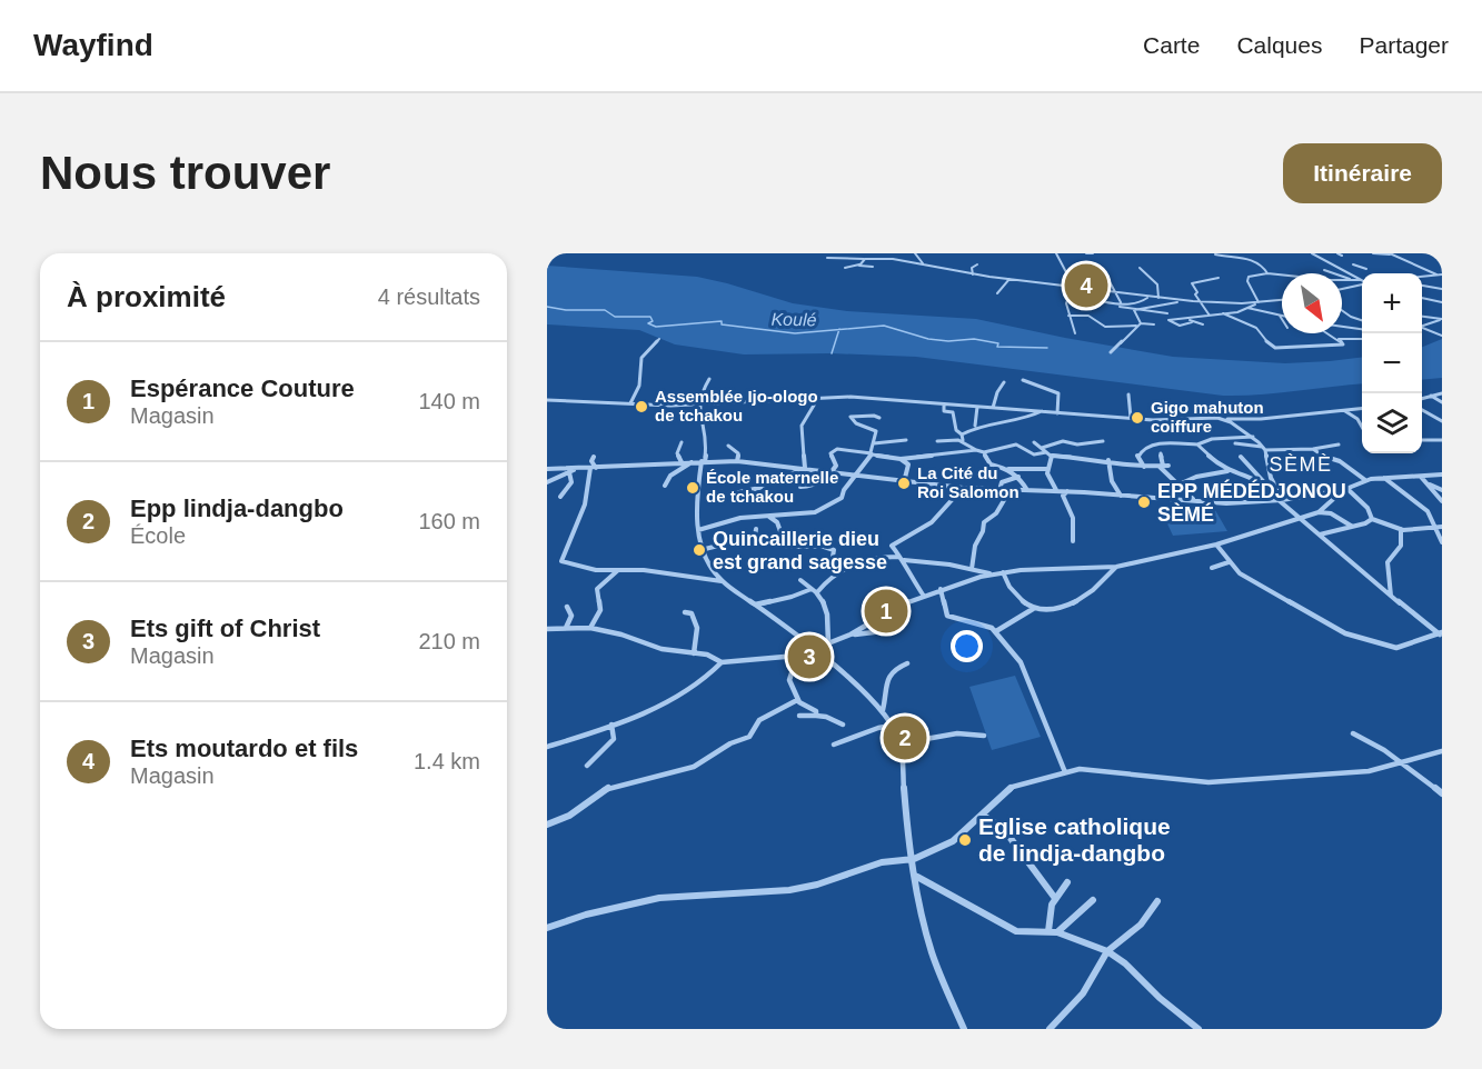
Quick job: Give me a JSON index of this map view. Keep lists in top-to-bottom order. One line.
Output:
{"districts":["SÈMÈ"],"water":["Koulé"],"places":["Assemblée Ijo-ologo de tchakou","Gigo mahuton coiffure","La Cité du Roi Salomon","École maternelle de tchakou","EPP MÉDÉDJONOU SÈMÉ","Quincaillerie dieu est grand sagesse","Eglise catholique de lindja-dangbo"],"north":"bottom right","page":{"header":"Wayfind","nav":["Carte","Calques","Partager"],"buttons":"Itinéraire","title":"Nous trouver","heading":["À proximité","4 résultats"],"pins":["4","1","3","2"],"map_buttons":["+","−"],"list":[{"mark":"1","name":"Espérance Couture","note":"Magasin","value":"140 m"},{"mark":"2","name":"Epp lindja-dangbo","note":"École","value":"160 m"},{"mark":"3","name":"Ets gift of Christ","note":"Magasin","value":"210 m"},{"mark":"4","name":"Ets moutardo et fils","note":"Magasin","value":"1.4 km"}]}}
